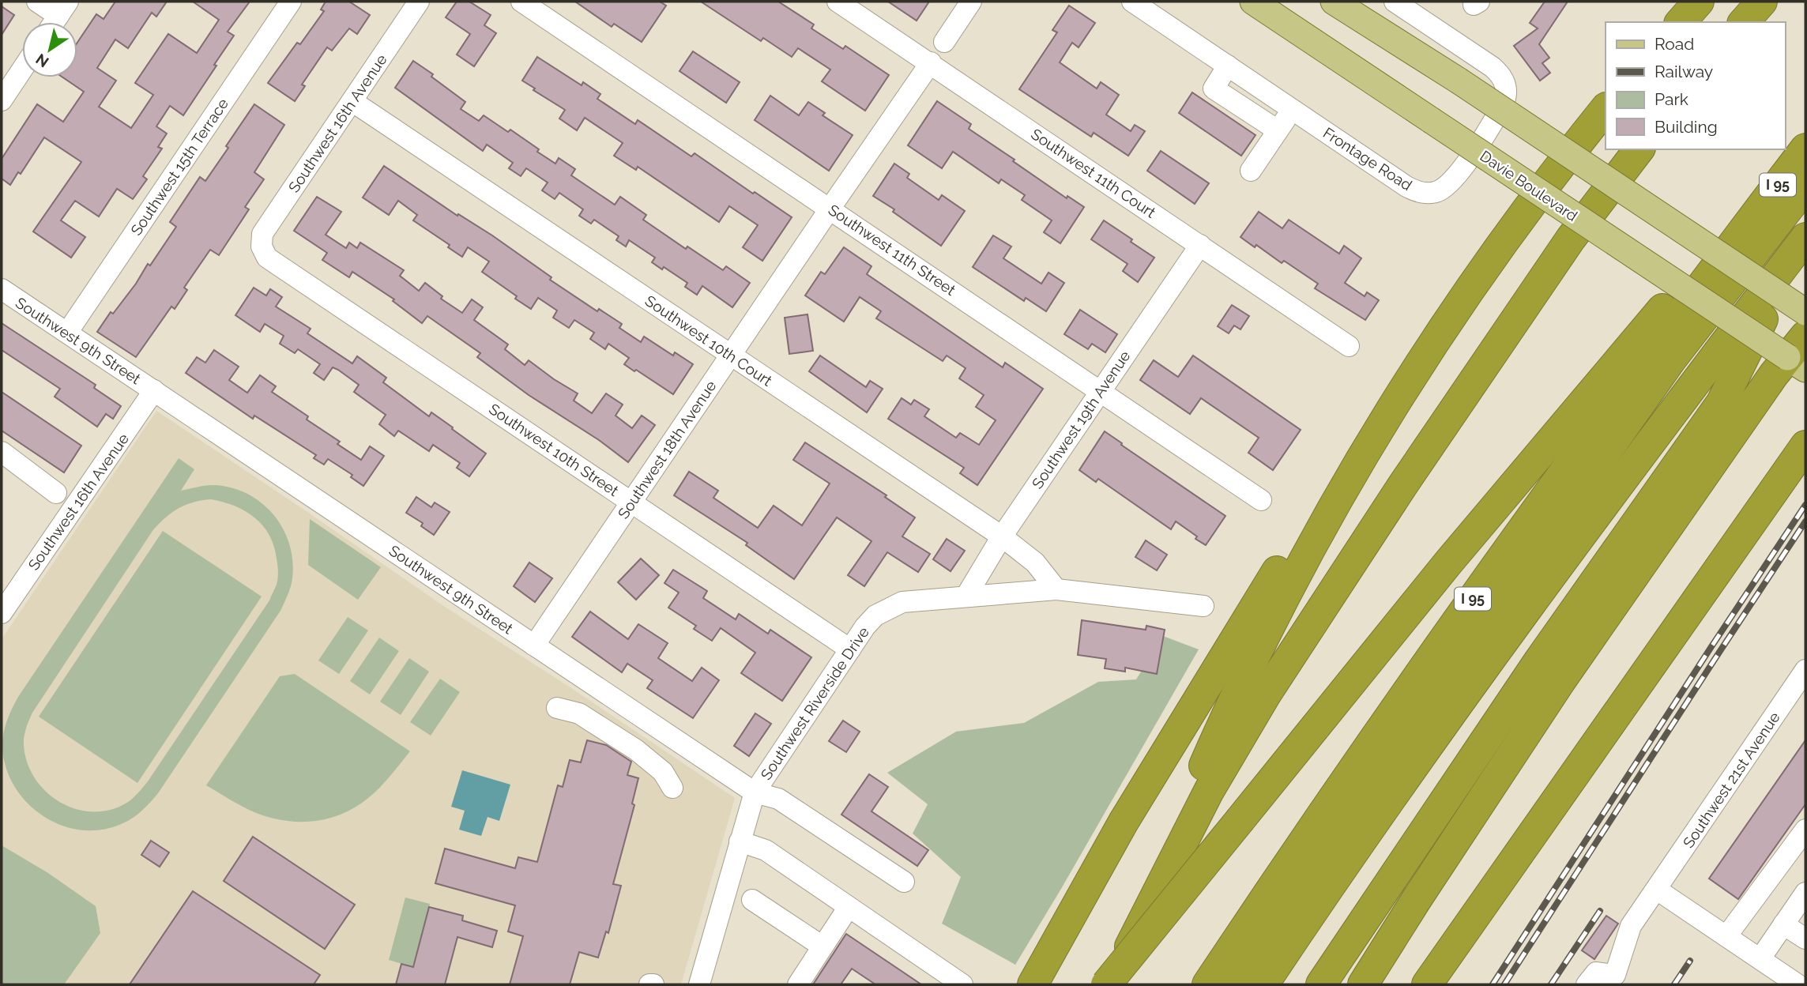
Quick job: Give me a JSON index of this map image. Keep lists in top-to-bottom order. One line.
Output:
{"streets":{"highway":["I 95"],"main road":["Davie Boulevard"],"street":["Southwest 16th Avenue","Frontage Road","Southwest 15th Terrace","Southwest 11th Court","Southwest 11th Street","Southwest 9th Street","Southwest 10th Court","Southwest 19th Avenue","Southwest 10th Street","Southwest 18th Avenue","Southwest Riverside Drive","Southwest 21st Avenue"]},"crossings":[["Southwest 16th Avenue","Southwest 9th Street"],["Southwest 16th Avenue","Southwest 10th Court"],["Southwest 16th Avenue","Southwest 10th Street"],["Southwest 15th Terrace","Southwest 9th Street"],["Southwest 11th Court","Southwest 19th Avenue"],["Southwest 11th Court","Southwest 18th Avenue"],["Southwest 11th Street","Southwest 19th Avenue"],["Southwest 11th Street","Southwest 18th Avenue"],["Southwest 9th Street","Southwest 18th Avenue"],["Southwest 9th Street","Southwest Riverside Drive"],["Southwest 10th Court","Southwest 19th Avenue"],["Southwest 10th Court","Southwest 18th Avenue"],["Southwest 10th Court","Southwest Riverside Drive"],["Southwest 19th Avenue","Southwest Riverside Drive"],["Southwest 10th Street","Southwest 18th Avenue"],["Southwest 10th Street","Southwest Riverside Drive"]],"legend":["Road","Railway","Park","Building"],"north":"bottom left"}
